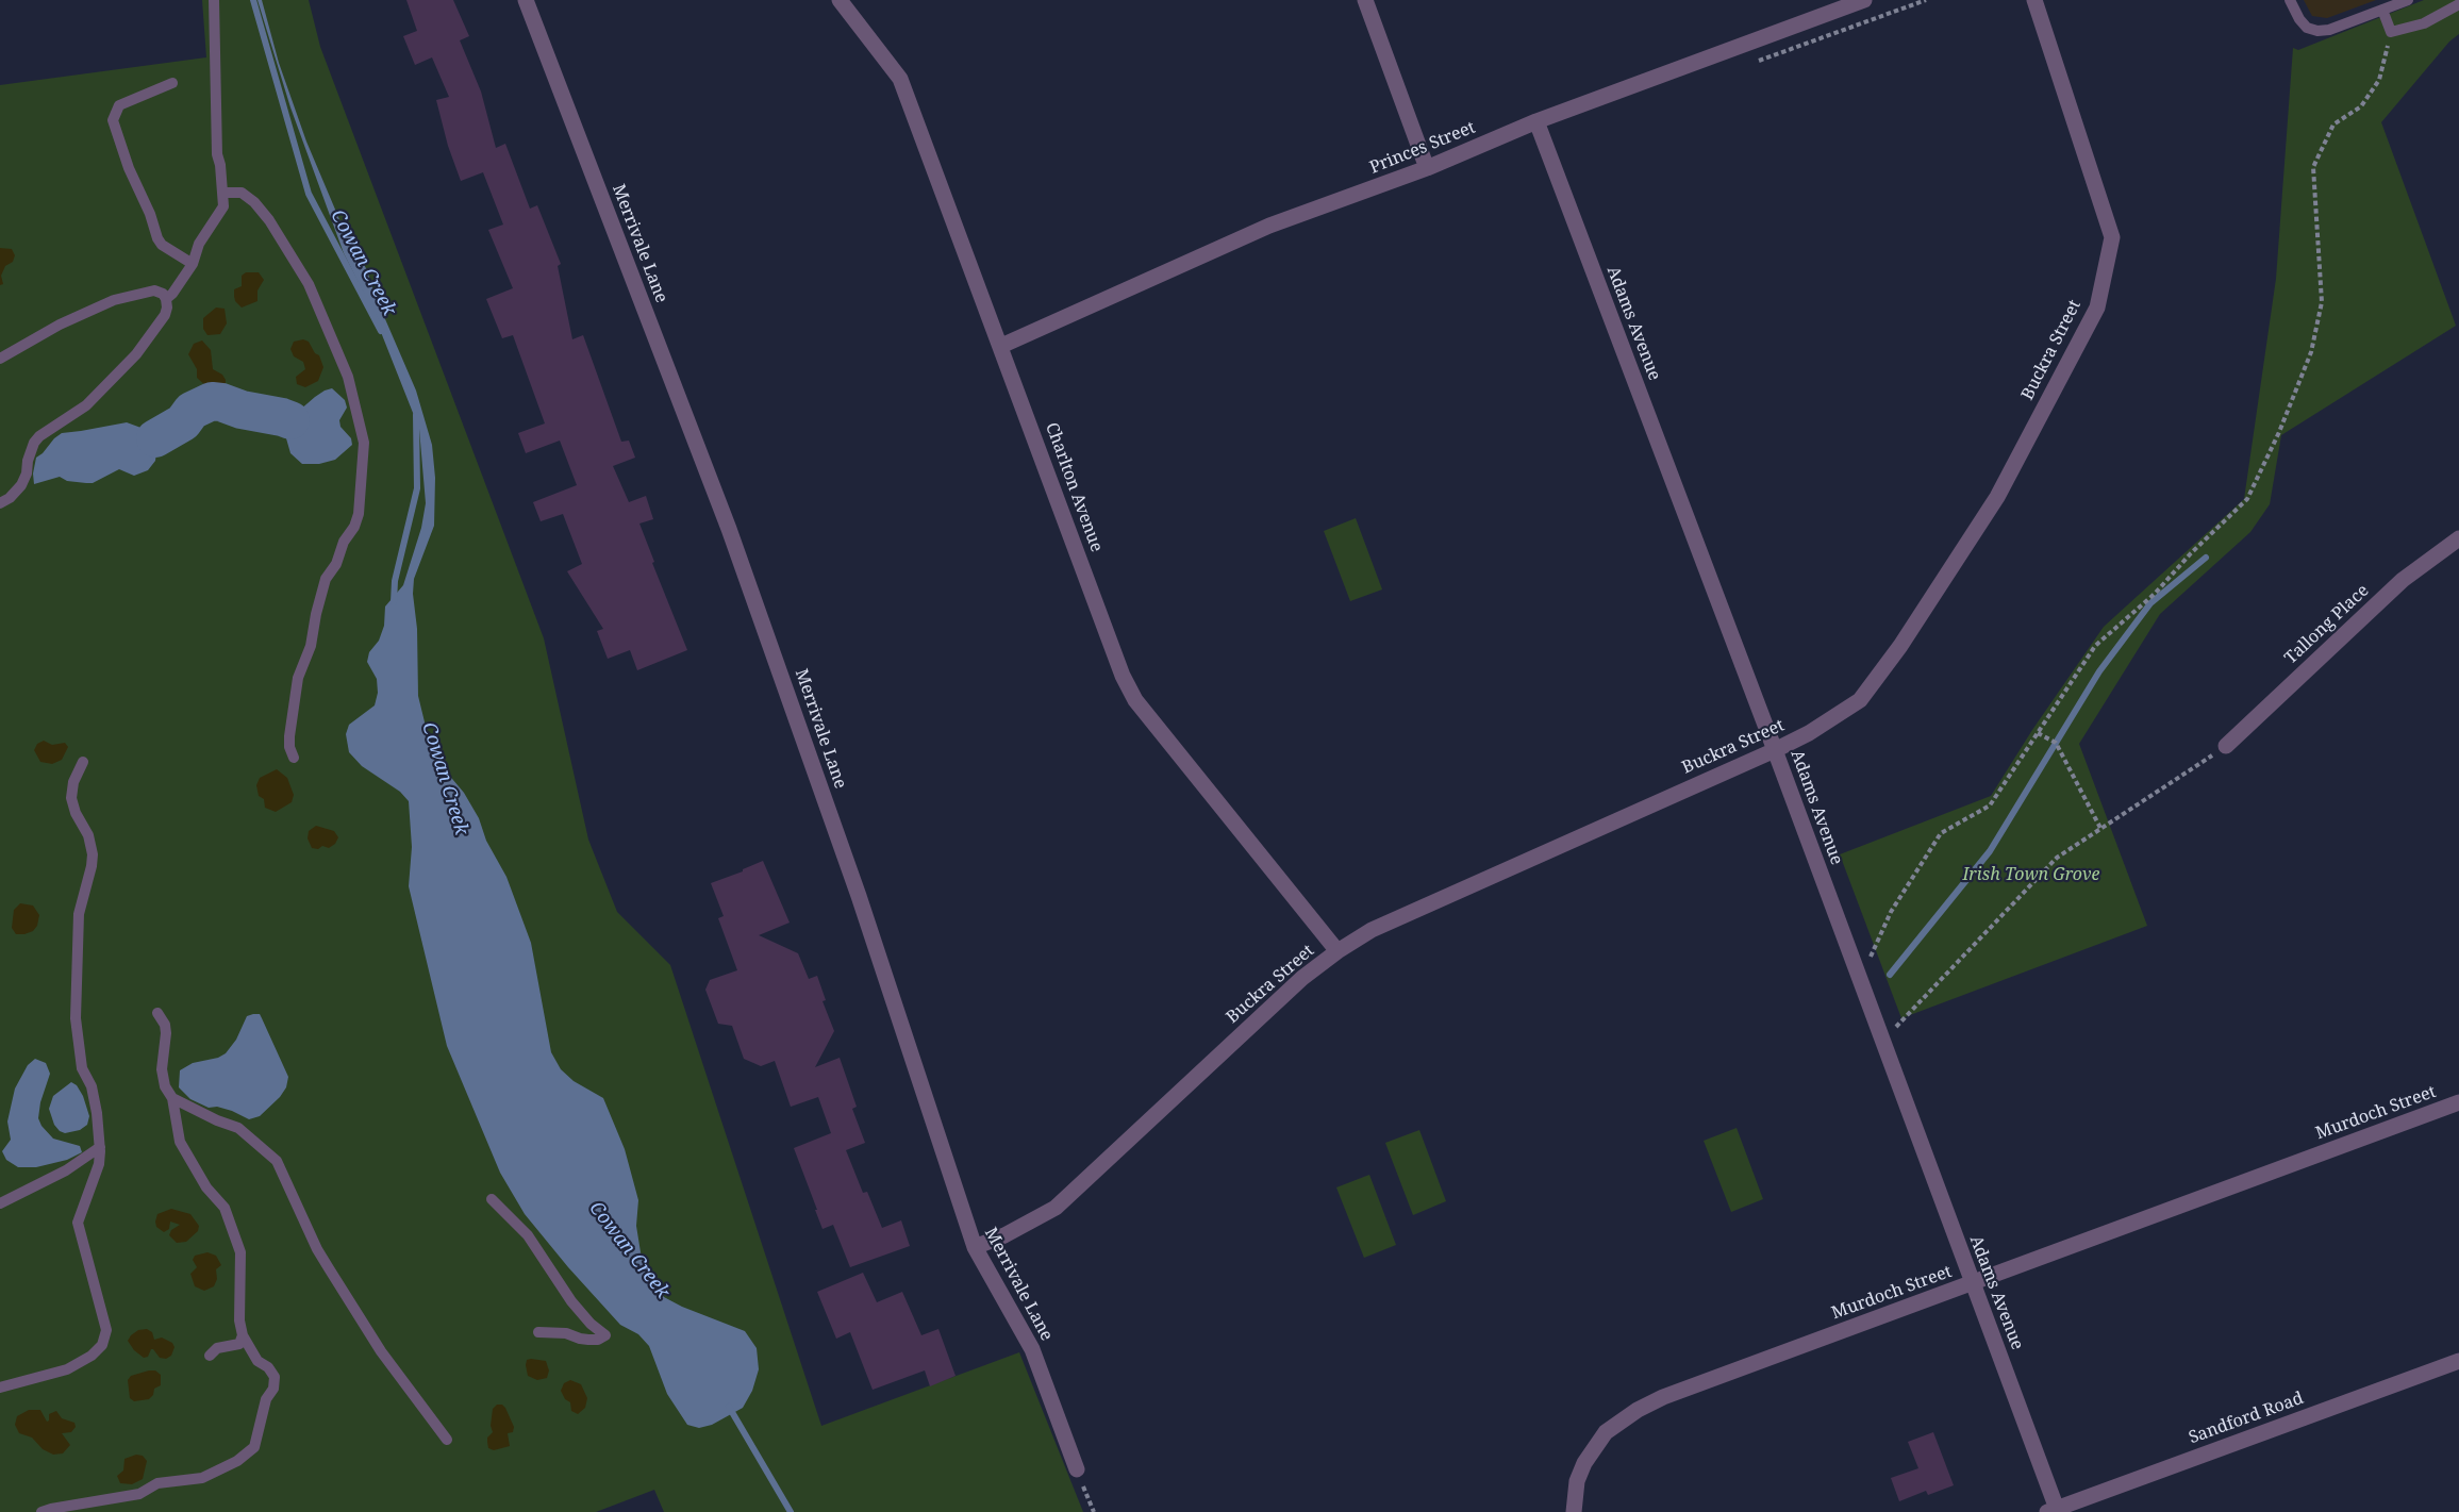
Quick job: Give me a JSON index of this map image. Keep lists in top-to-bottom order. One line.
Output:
{"streets":{"street":["Princes Street","Merrivale Lane","Adams Avenue","Buckra Street","Charlton Avenue","Tallong Place","Murdoch Street","Sandford Road"]},"crossings":[["Princes Street","Adams Avenue"],["Princes Street","Charlton Avenue"],["Merrivale Lane","Buckra Street"],["Adams Avenue","Buckra Street"],["Adams Avenue","Murdoch Street"],["Adams Avenue","Sandford Road"],["Buckra Street","Charlton Avenue"]],"water":["Cowan Creek"],"parks":["Irish Town Grove"]}
